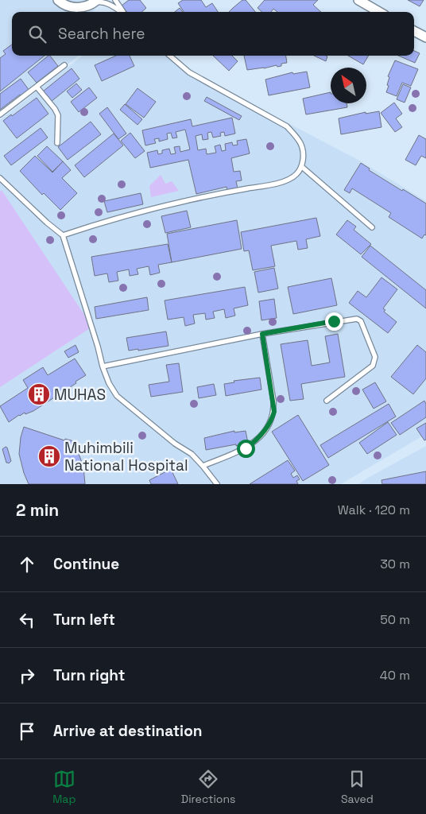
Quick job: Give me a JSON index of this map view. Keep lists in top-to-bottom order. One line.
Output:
{"places":{"building":["MUHAS","Muhimbili National Hospital"]},"north":"top left","page":{"search":"Search here","heading":["2 min","Walk · 120 m"],"list":[["Continue","30 m"],["Turn left","50 m"],["Turn right","40 m"],"Arrive at destination"],"nav":["Map","Directions","Saved"]}}
